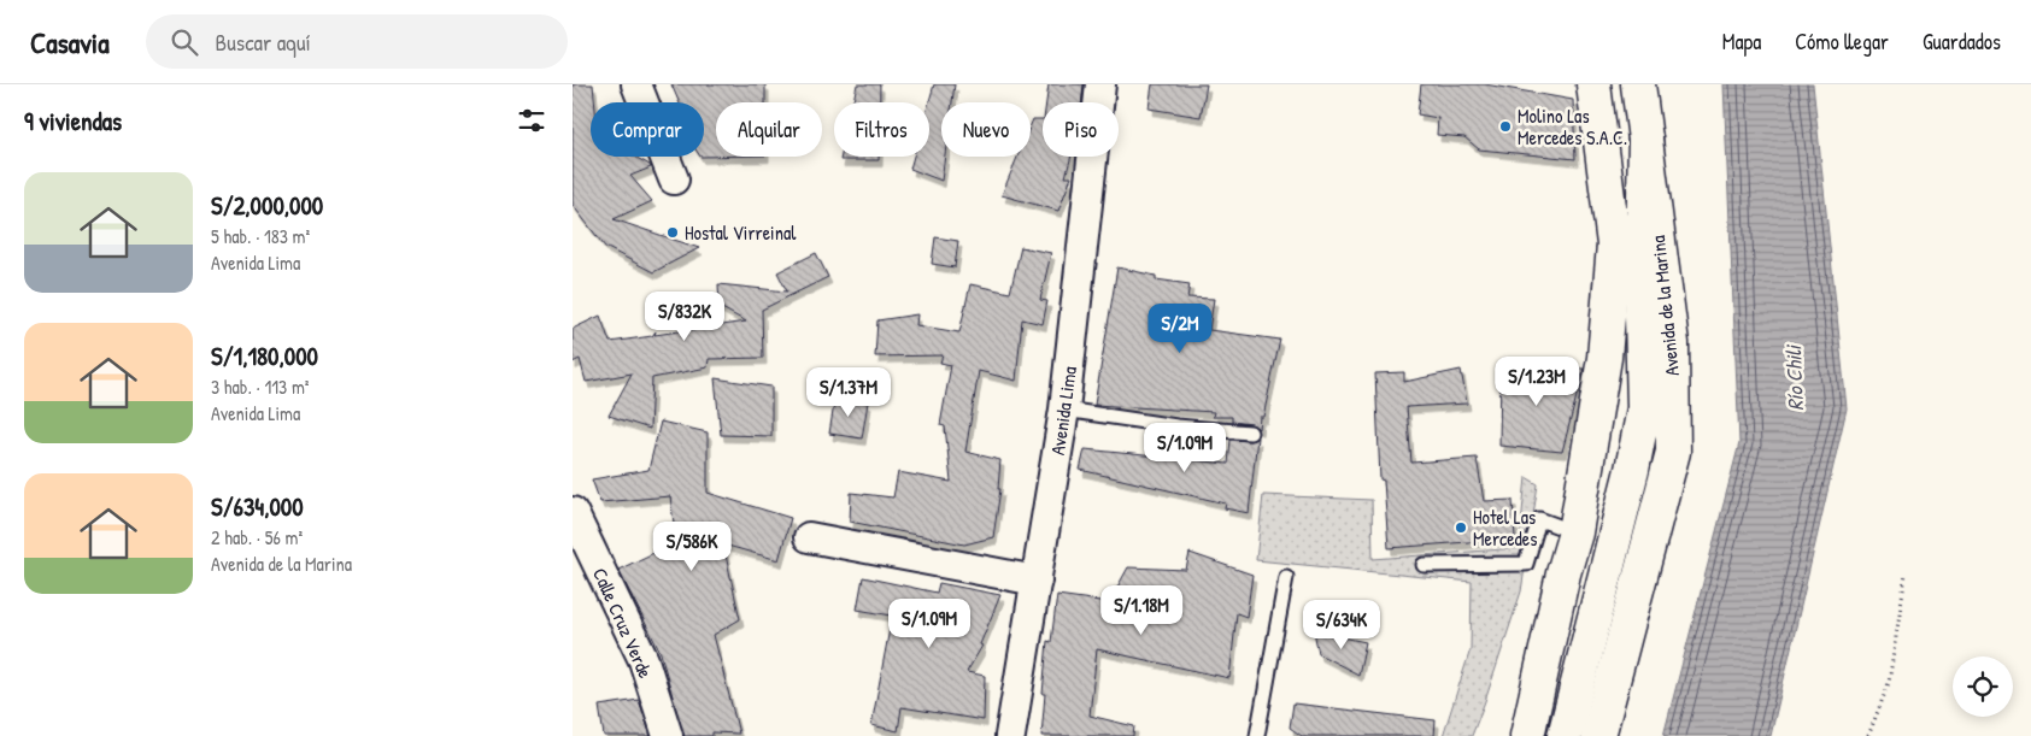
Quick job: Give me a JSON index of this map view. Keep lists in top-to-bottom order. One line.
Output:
{"streets":{"main road":["Avenida de la Marina"],"street":["Avenida Lima","Calle Cruz Verde"]},"water":["Río Chili"],"places":["Molino Las Mercedes S.A.C.","Hostal Virreinal","Hotel Las Mercedes"],"page":{"header":"Casavia","search":"Buscar aquí","nav":["Mapa","Cómo llegar","Guardados"],"heading":"9 viviendas","chip":["Comprar","Alquilar","Filtros","Nuevo","Piso"],"list":[{"name":"S/2,000,000","note":"5 hab. · 183 m² · Avenida Lima"},{"name":"S/1,180,000","note":"3 hab. · 113 m² · Avenida Lima"},{"name":"S/634,000","note":"2 hab. · 56 m² · Avenida de la Marina"}],"price":["S/832K","S/2M","S/1.23M","S/1.37M","S/1.09M","S/586K","S/1.18M","S/1.09M","S/634K"]}}
